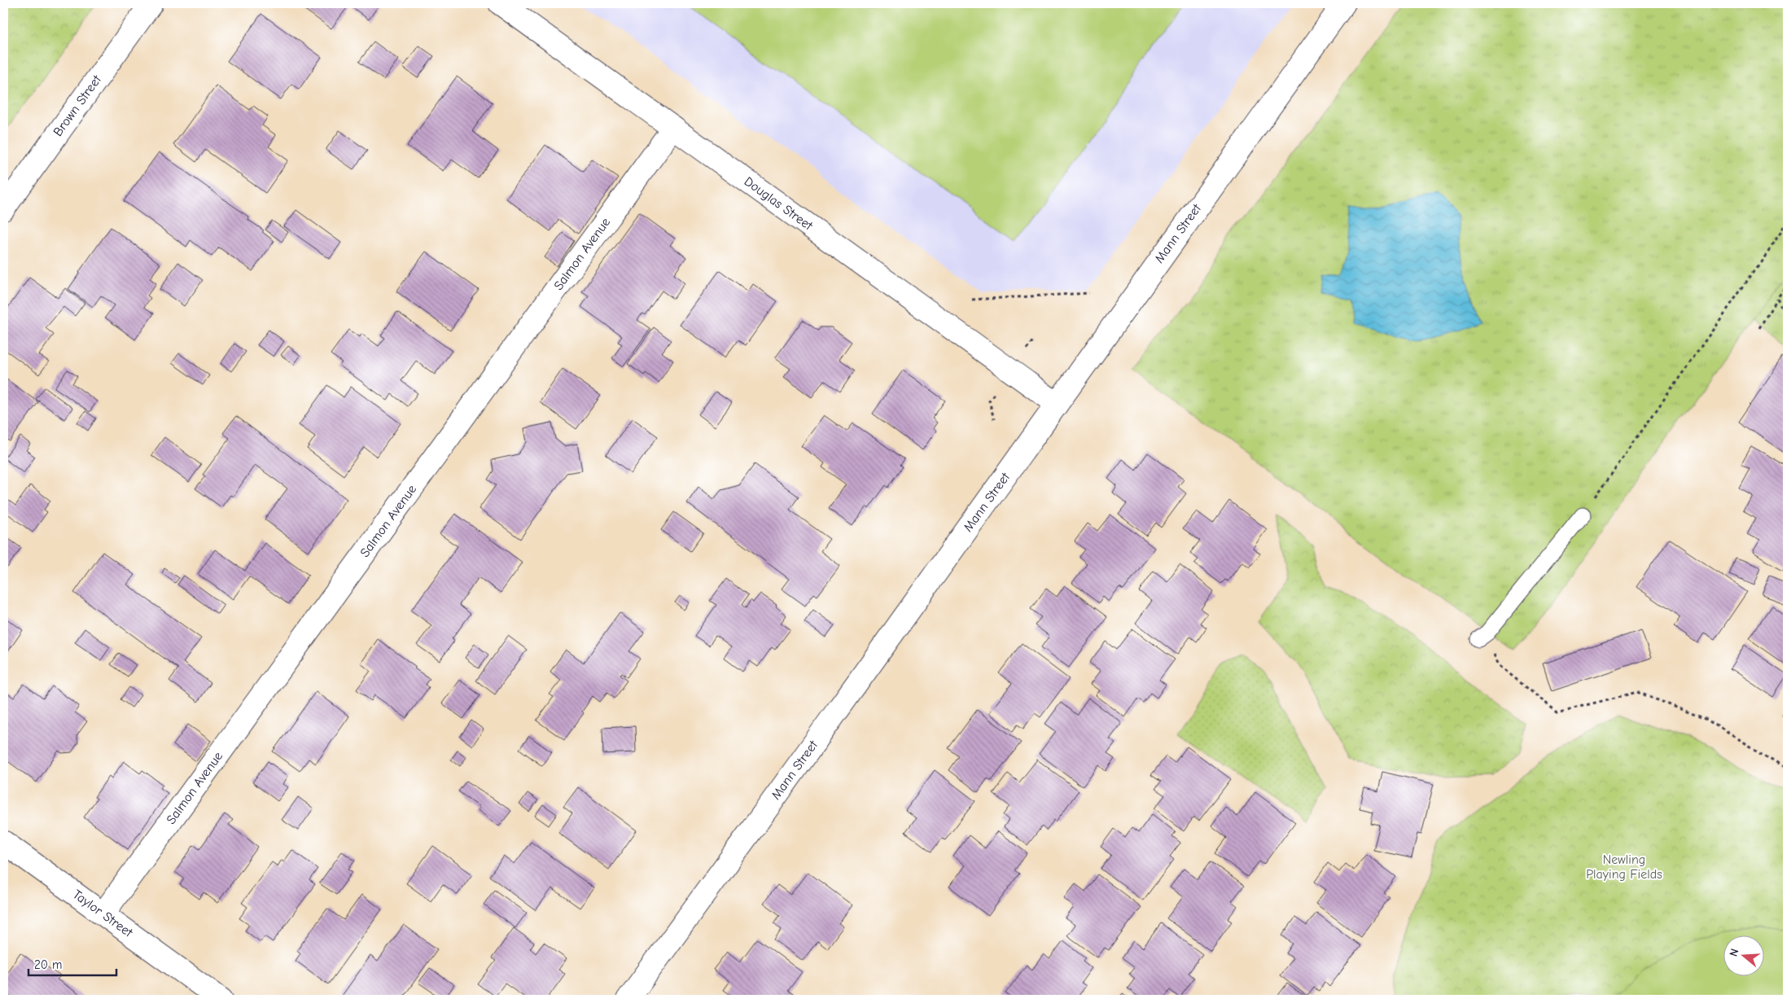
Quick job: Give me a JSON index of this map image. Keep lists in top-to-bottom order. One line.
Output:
{"streets":{"street":["Brown Street","Douglas Street","Mann Street","Salmon Avenue","Taylor Street"]},"crossings":[["Douglas Street","Mann Street"],["Douglas Street","Salmon Avenue"],["Salmon Avenue","Taylor Street"]],"parks":["Newling Playing Fields"],"scale_bar":"20 m","north":"left"}
